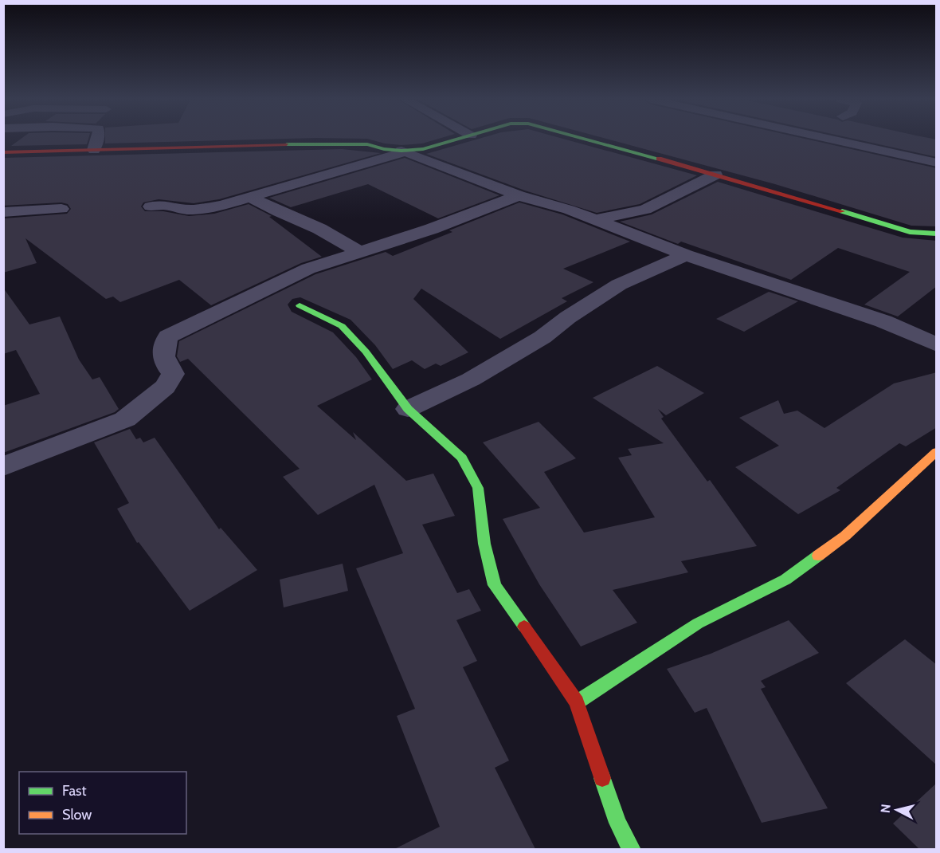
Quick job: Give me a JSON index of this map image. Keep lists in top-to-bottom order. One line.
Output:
{"legend":["Fast","Slow"],"north":"left"}
